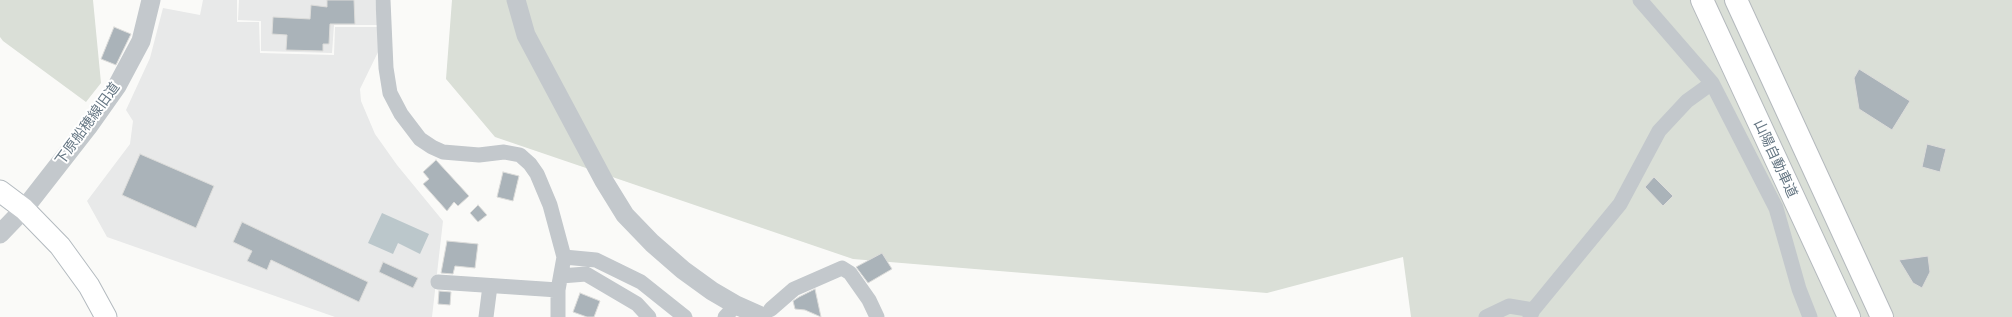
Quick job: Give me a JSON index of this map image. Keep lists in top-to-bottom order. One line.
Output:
{"streets":{"highway":["山陽自動車道"],"street":["下原船穂線旧道"]}}
